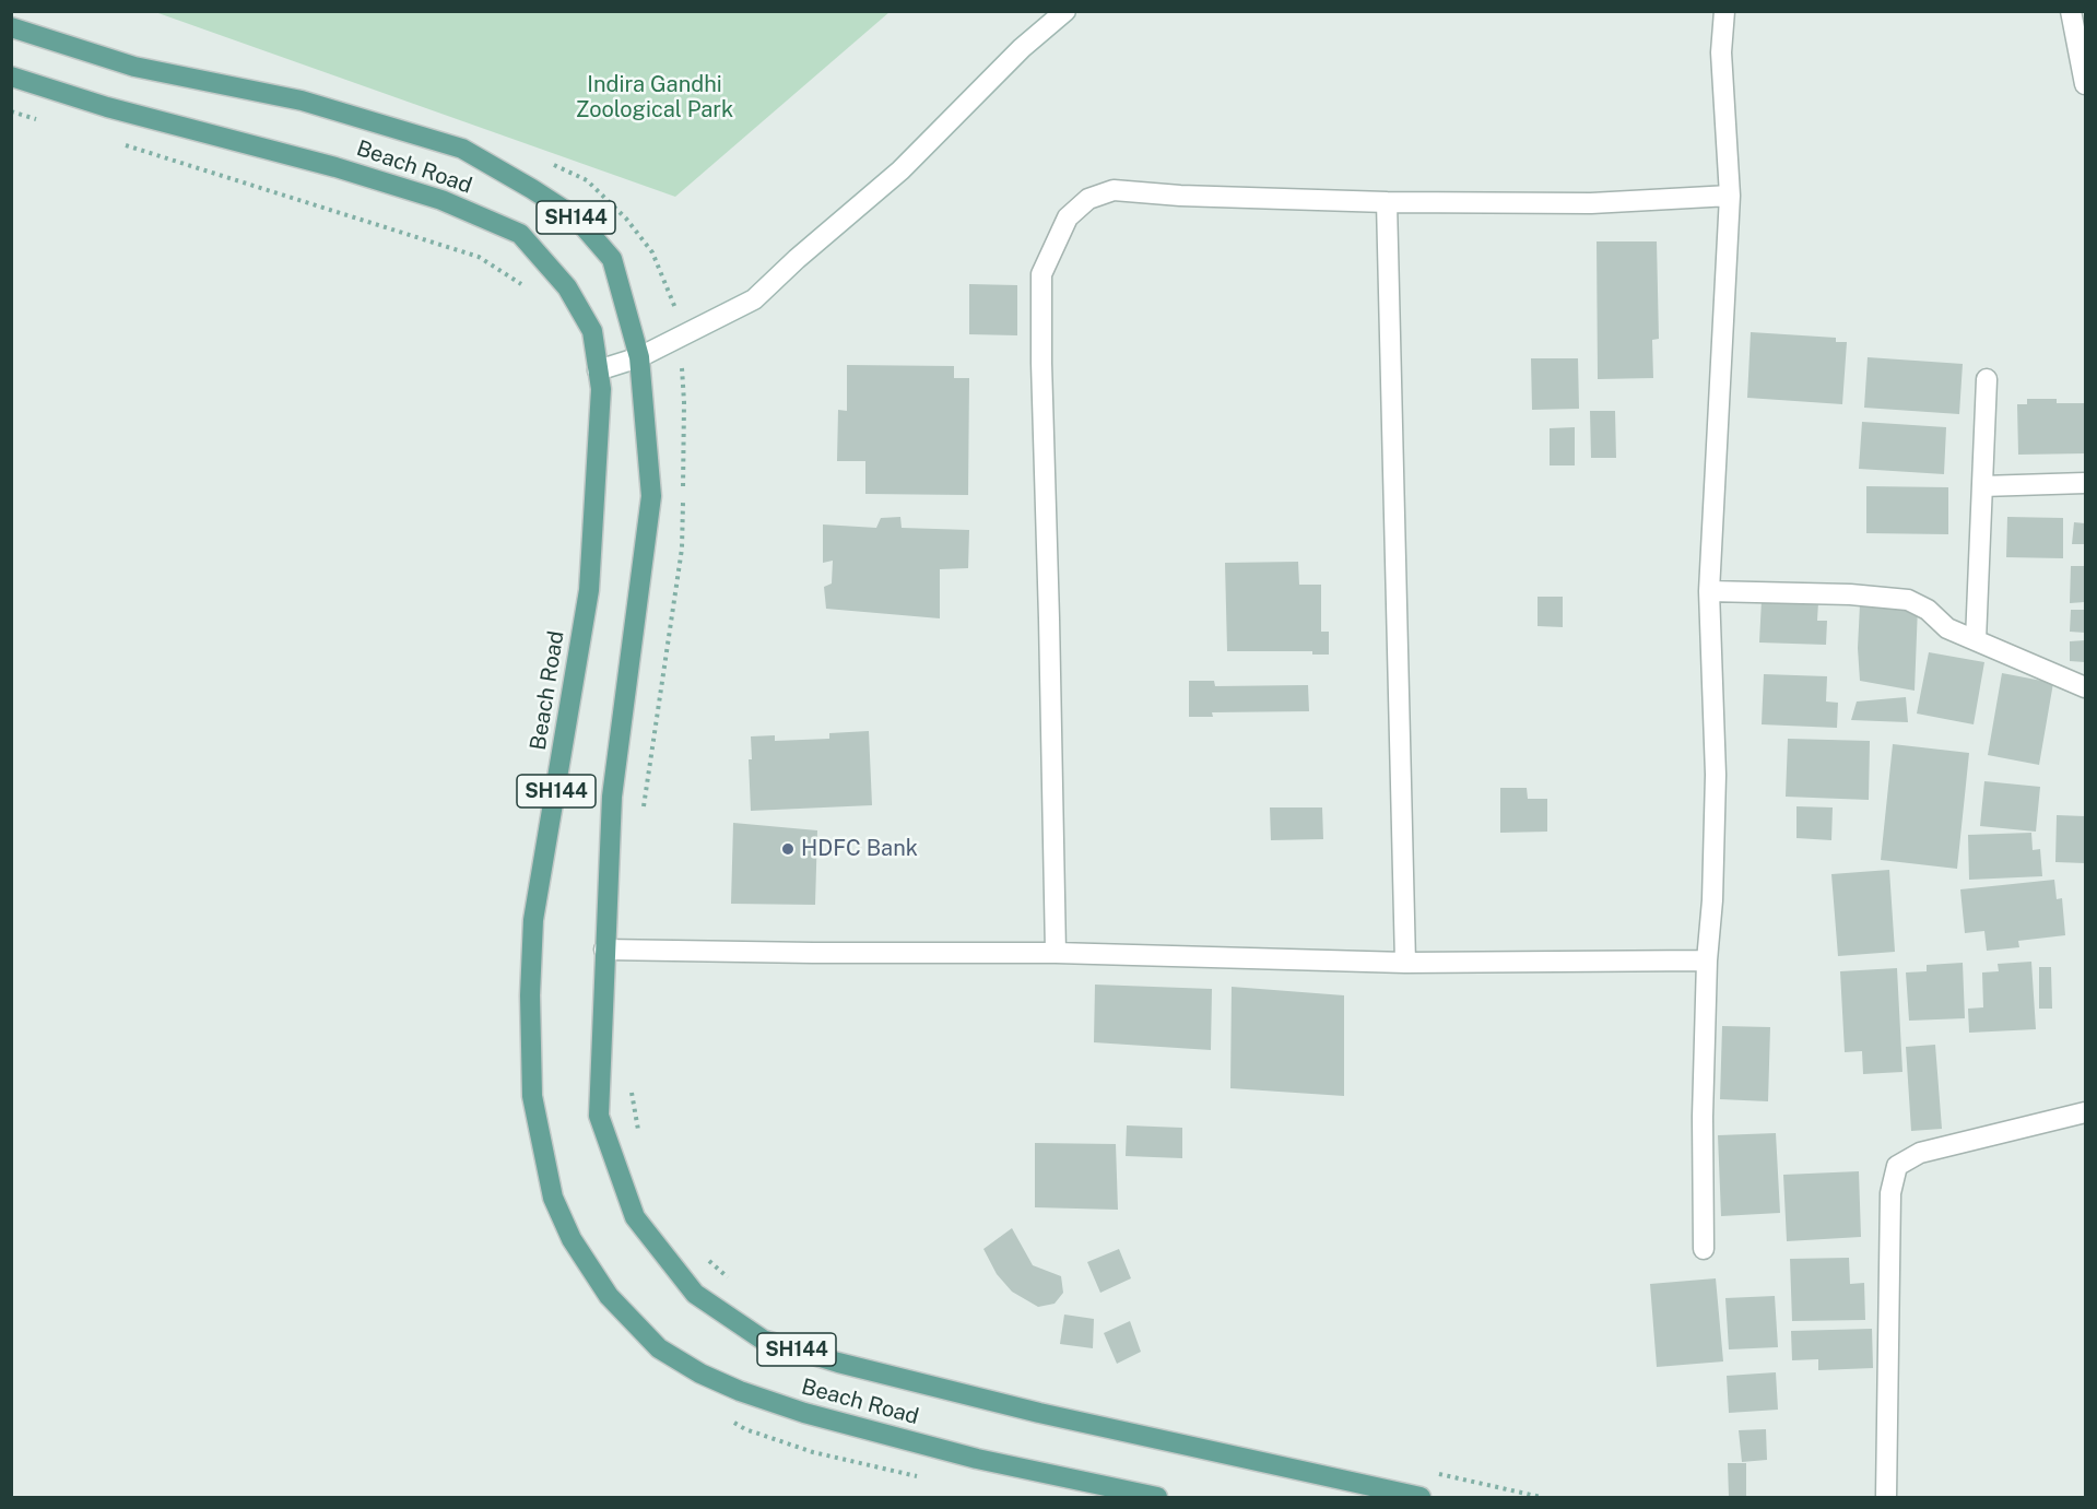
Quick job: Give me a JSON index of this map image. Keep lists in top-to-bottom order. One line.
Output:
{"streets":{"main road":["Beach Road","SH144"]},"crossings":[["Beach Road","SH144"]],"parks":["Indira Gandhi Zoological Park"],"places":["HDFC Bank"]}
